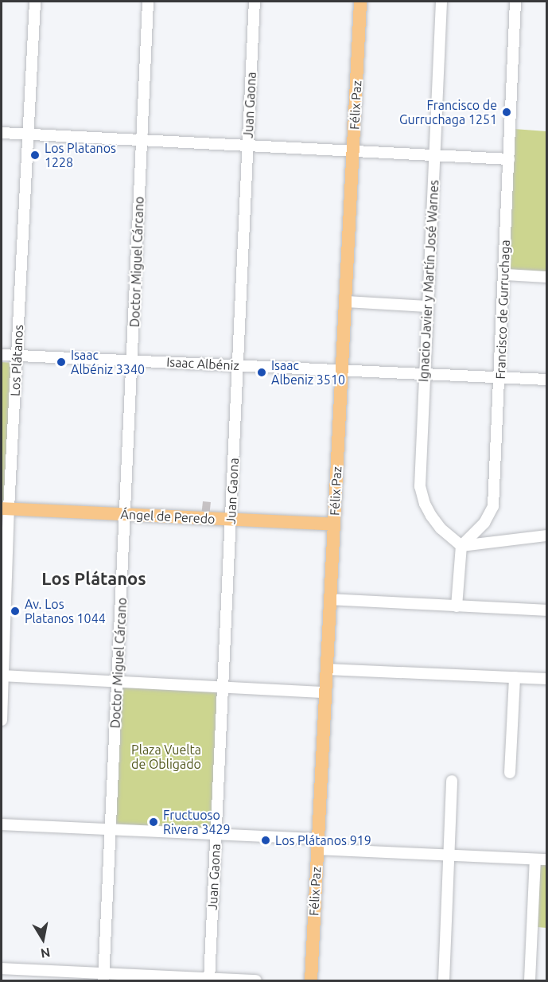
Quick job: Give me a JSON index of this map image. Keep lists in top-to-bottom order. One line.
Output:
{"streets":{"main road":["Félix Paz","Ángel de Peredo"],"street":["Juan Gaona","Doctor Miguel Cárcano","Ignacio Javier y Martín José Warnes","Francisco de Gurruchaga","Los Plátanos","Isaac Albéniz"]},"crossings":[["Juan Gaona","Isaac Albéniz"],["Juan Gaona","Ángel de Peredo"],["Félix Paz","Isaac Albéniz"],["Félix Paz","Ángel de Peredo"],["Doctor Miguel Cárcano","Isaac Albéniz"],["Doctor Miguel Cárcano","Ángel de Peredo"],["Ignacio Javier y Martín José Warnes","Francisco de Gurruchaga"],["Ignacio Javier y Martín José Warnes","Isaac Albéniz"],["Francisco de Gurruchaga","Isaac Albéniz"],["Los Plátanos","Isaac Albéniz"],["Los Plátanos","Ángel de Peredo"]],"districts":["Los Plátanos"],"parks":["Plaza Vuelta de Obligado"],"places":["Francisco de Gurruchaga 1251","Los Platanos 1228","Isaac Albéniz 3340","Isaac Albeniz 3510","Av. Los Platanos 1044","Fructuoso Rivera 3429","Los Plátanos 919"],"north":"bottom"}
